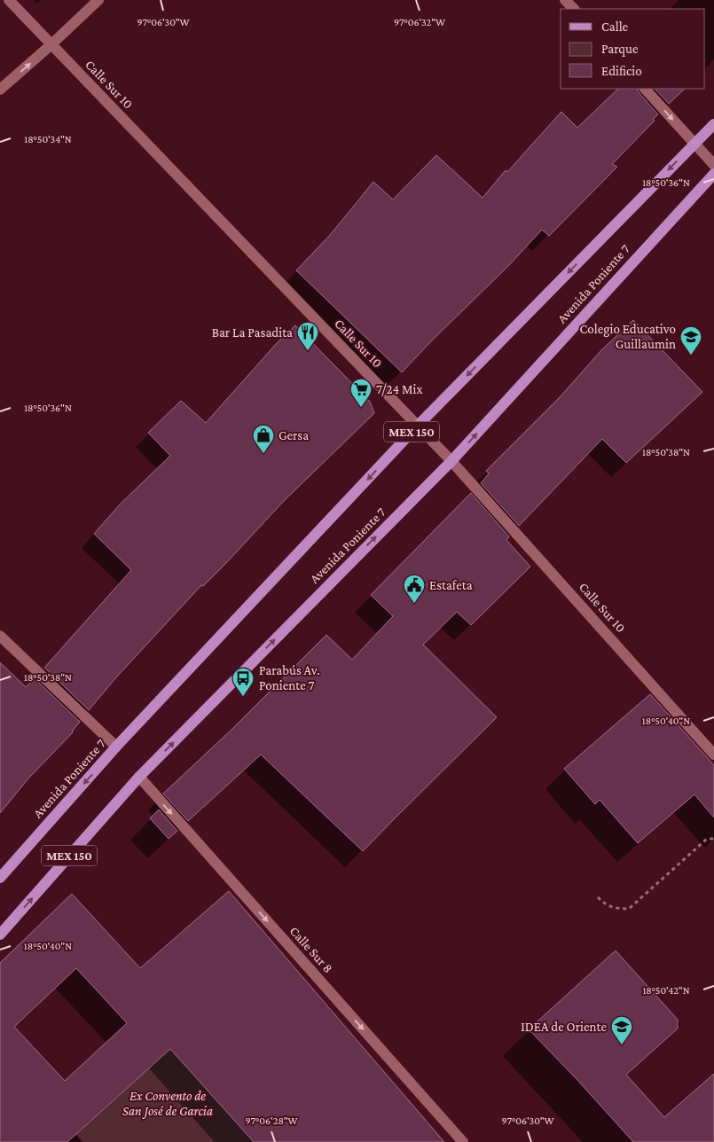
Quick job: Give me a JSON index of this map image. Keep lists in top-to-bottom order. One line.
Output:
{"streets":{"main road":["Avenida Poniente 7","MEX 150"],"street":["Calle Sur 10","Calle Sur 8"]},"crossings":[["Calle Sur 10","Avenida Poniente 7"],["Avenida Poniente 7","Calle Sur 8"]],"one_way":["Calle Sur 8"],"parks":["Ex Convento de San José de Garcia"],"places":{"restaurant":["Bar La Pasadita"],"school or university":["Colegio Educativo Guillaumin","IDEA de Oriente"],"supermarket":["7/24 Mix"],"shop":["Gersa"],"public building":["Estafeta"],"bus stop":["Parabús Av. Poniente 7"]},"legend":["Calle","Parque","Edificio"],"coordinates":["97°06'30\"W","97°06'32\"W","18°50'34\"N","18°50'36\"N","18°50'38\"N","18°50'40\"N","18°50'42\"N","97°06'28\"W"]}
